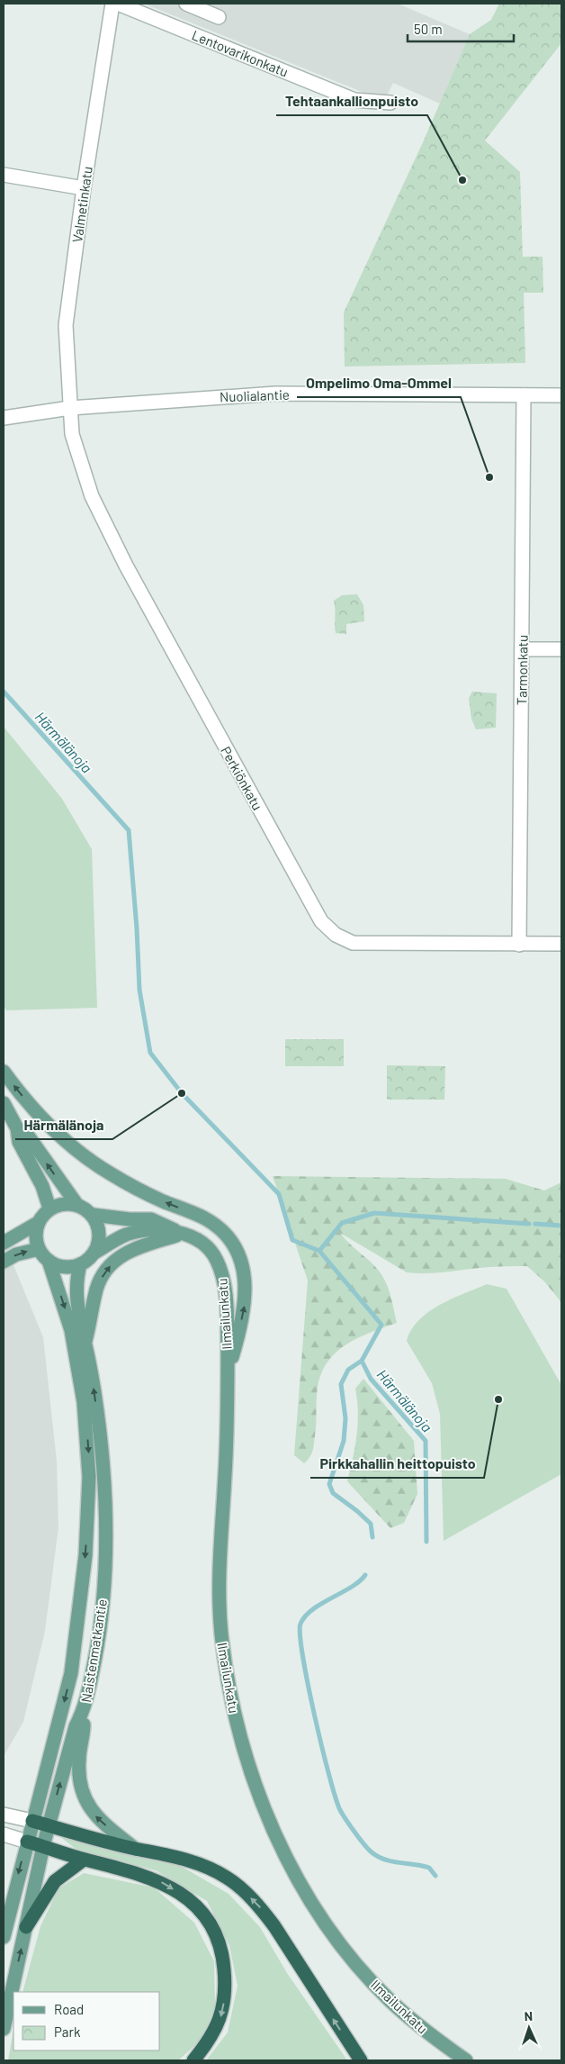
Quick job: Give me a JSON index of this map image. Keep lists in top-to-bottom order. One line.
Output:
{"streets":{"main road":["Ilmailunkatu","Naistenmatkantie"],"street":["Lentovarikonkatu","Valmetinkatu","Nuolialantie","Tarmonkatu","Perkiönkatu"]},"crossings":[["Valmetinkatu","Nuolialantie"],["Valmetinkatu","Perkiönkatu"],["Nuolialantie","Tarmonkatu"],["Nuolialantie","Perkiönkatu"],["Tarmonkatu","Perkiönkatu"],["Ilmailunkatu","Naistenmatkantie"]],"water":["Härmälänoja"],"places":["Tehtaankallionpuisto","Ompelimo Oma-Ommel","Härmälänoja","Pirkkahallin heittopuisto"],"legend":["Road","Park"],"scale_bar":"50 m","north":"top"}
